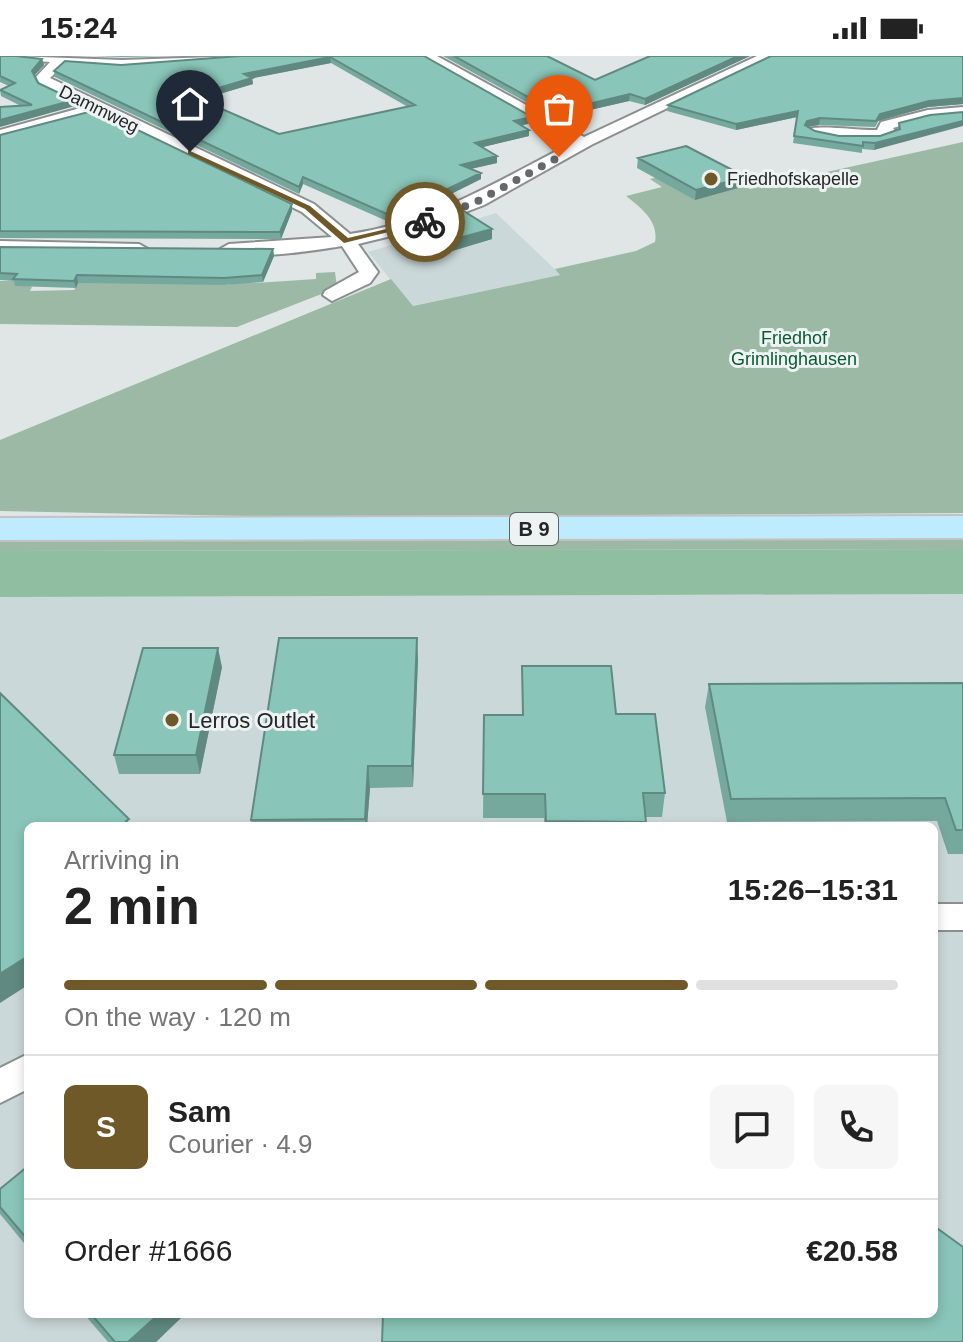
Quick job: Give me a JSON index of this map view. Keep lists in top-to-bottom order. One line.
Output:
{"streets":{"main road":["B 9"],"street":["Dammweg"]},"parks":["Friedhof Grimlinghausen"],"places":["Friedhofskapelle","Lerros Outlet"],"page":{"status":"15:24","heading":["2 min","Arriving in","15:26–15:31"],"panel":["Sam","Courier · 4.9","Order #1666","€20.58"],"bar":"On the way · 120 m","round":"S"}}
